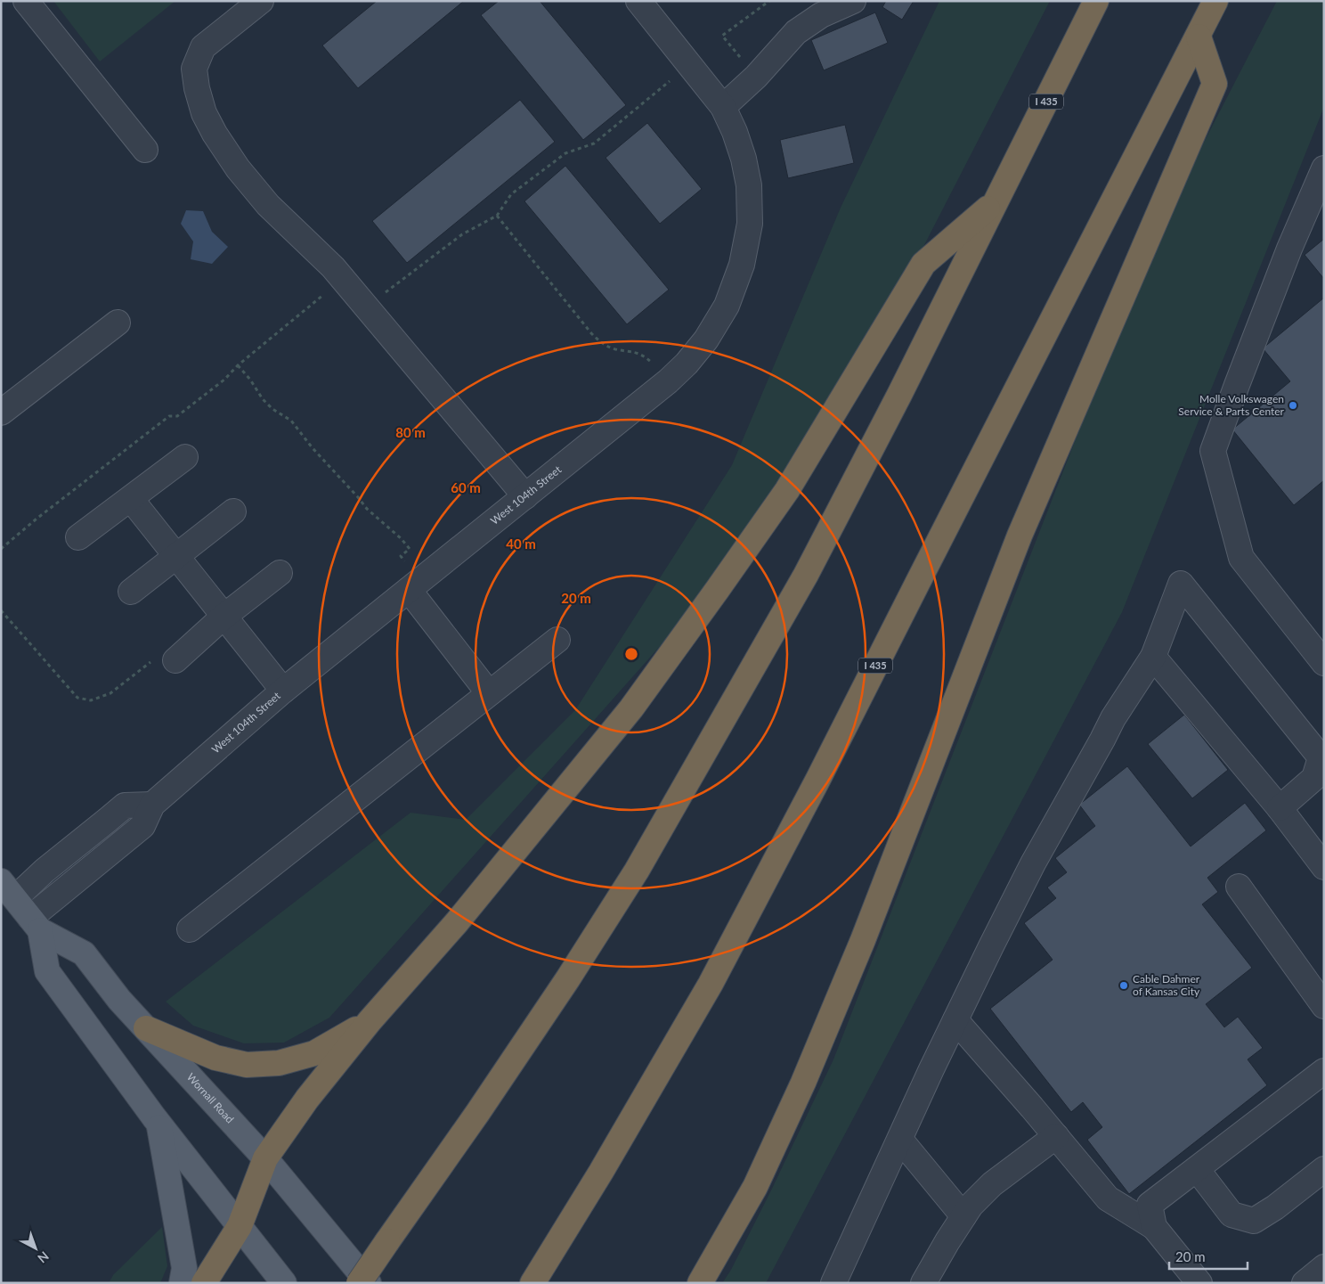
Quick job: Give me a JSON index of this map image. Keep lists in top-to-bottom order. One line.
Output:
{"streets":{"highway":["I 435"],"main road":["Wornall Road"],"street":["West 104th Street"]},"crossings":[["West 104th Street","Wornall Road"]],"places":["Molle Volkswagen Service & Parts Center","Cable Dahmer of Kansas City"],"scale_bar":"20 m","north":"bottom right","rings":["80 m","60 m","40 m","20 m"]}
